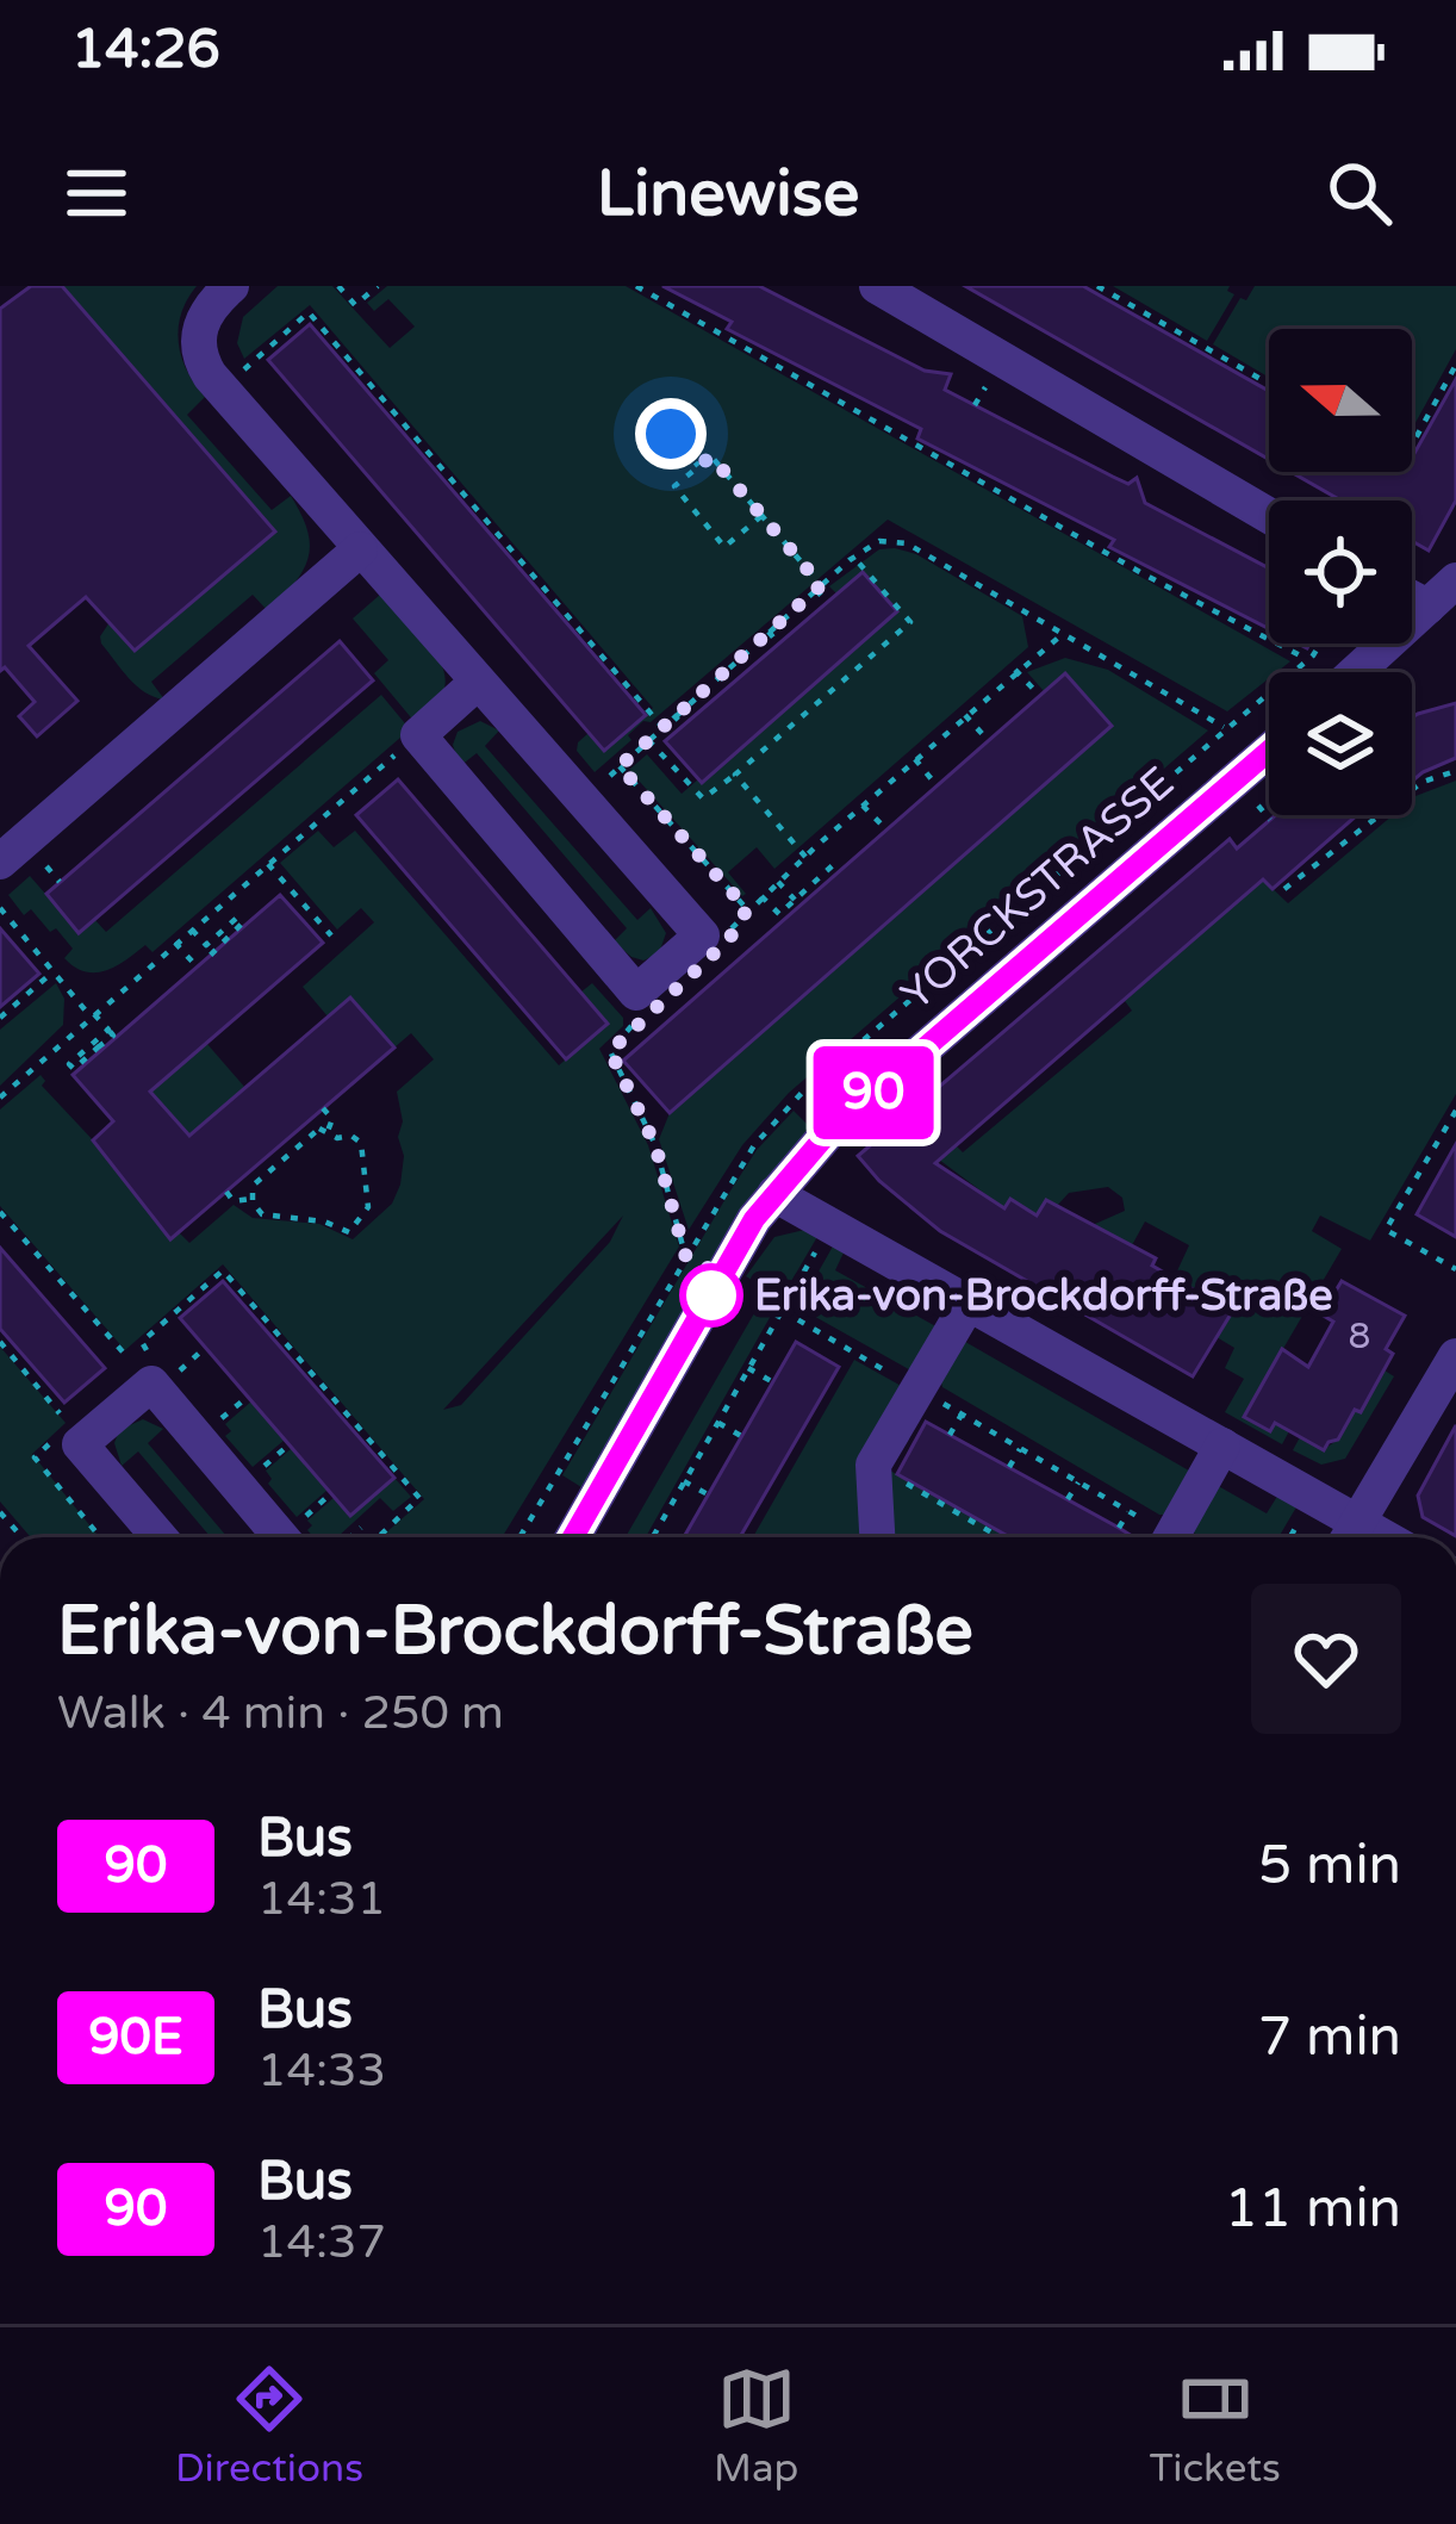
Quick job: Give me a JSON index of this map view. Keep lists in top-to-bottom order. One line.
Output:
{"streets":{"street":["YORCKSTRASSE"]},"places":["Erika-von-Brockdorff-Straße"],"lines":["bus line 90"],"house_numbers":["8"],"north":"left","page":{"status":"14:26","header":"Linewise","on_map":"90","heading":["Erika-von-Brockdorff-Straße","Walk · 4 min · 250 m"],"list":[{"mark":"90","name":"Bus","note":"14:31","value":"5 min"},{"mark":"90E","name":"Bus","note":"14:33","value":"7 min"},{"mark":"90","name":"Bus","note":"14:37","value":"11 min"}],"tabs":["Directions","Map","Tickets"]}}
